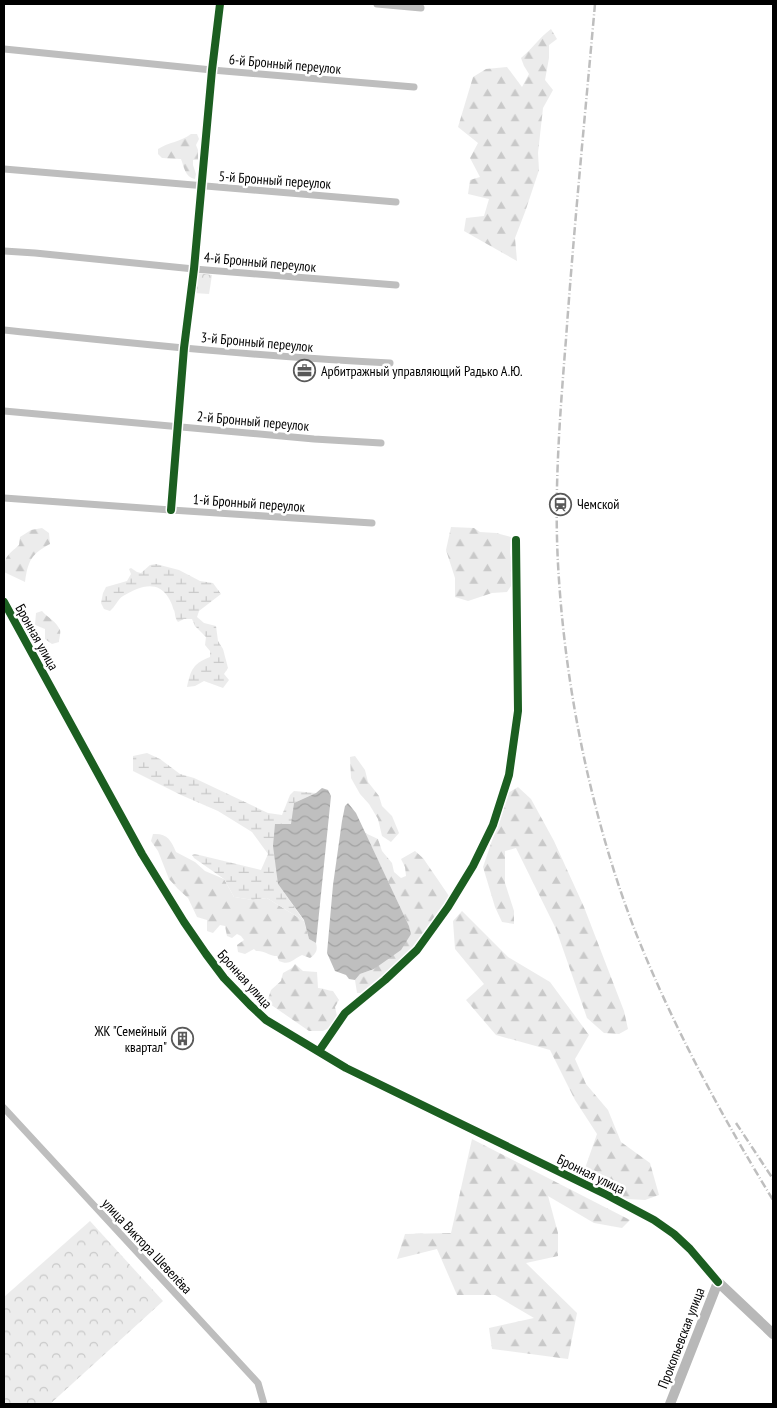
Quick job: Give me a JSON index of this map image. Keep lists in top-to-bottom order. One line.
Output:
{"streets":{"main road":["Бронная улица","Прокопьевская улица"],"street":["6-й Бронный переулок","5-й Бронный переулок","4-й Бронный переулок","3-й Бронный переулок","2-й Бронный переулок","1-й Бронный переулок","улица Виктора Шевелёва"]},"crossings":[["Бронная улица","Прокопьевская улица"]],"places":{"office":["Арбитражный управляющий Радько А.Ю."],"station":["Чемской"],"building":["ЖК \"Семейный квартал\""]}}
